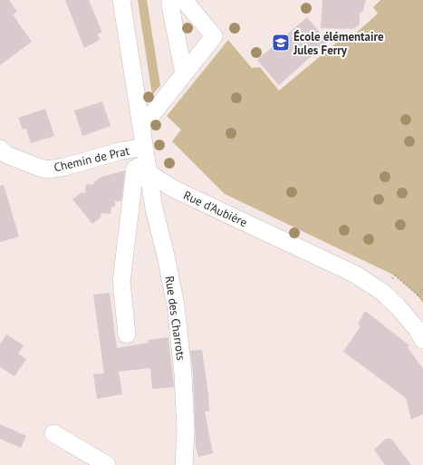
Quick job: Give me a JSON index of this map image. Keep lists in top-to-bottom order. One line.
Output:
{"streets":{"street":["Chemin de Prat","Rue d'Aubière","Rue des Charrots"]},"crossings":[["Chemin de Prat","Rue d'Aubière"],["Chemin de Prat","Rue des Charrots"],["Rue d'Aubière","Rue des Charrots"]],"places":{"school or university":["École élémentaire Jules Ferry"]}}
